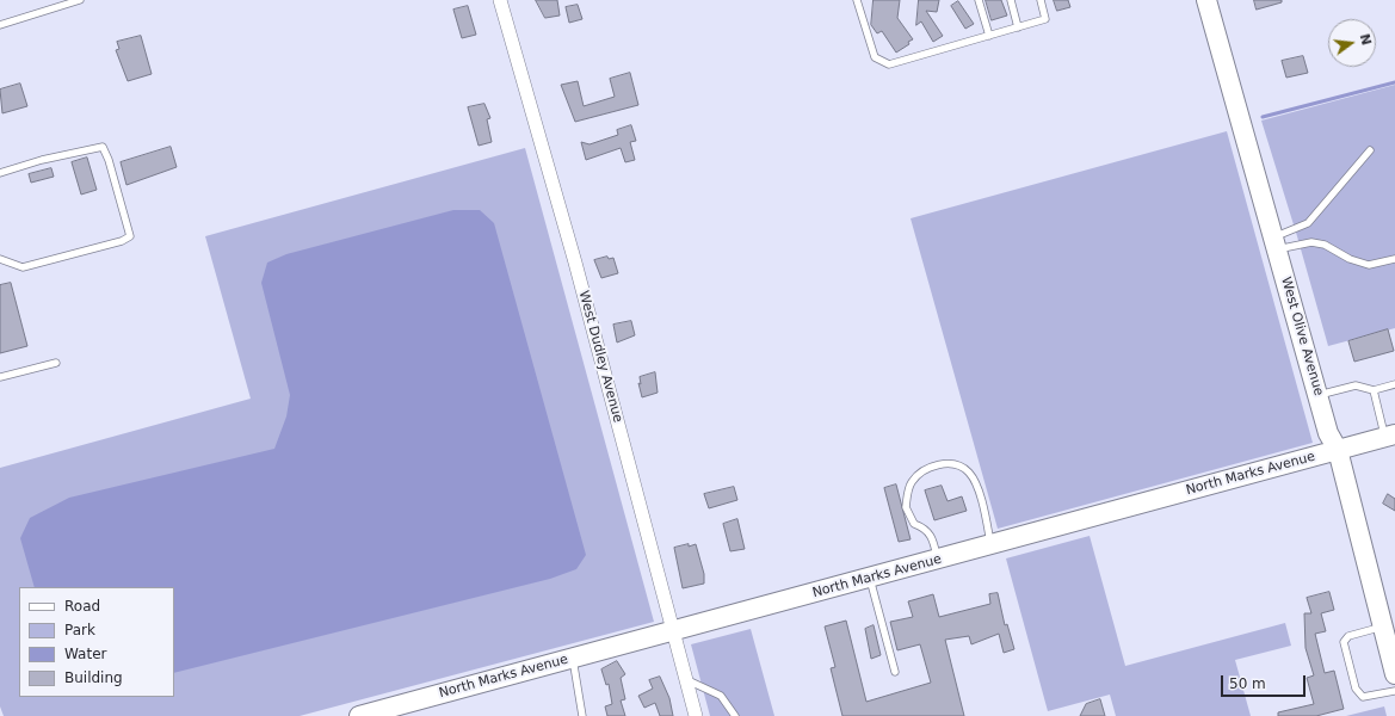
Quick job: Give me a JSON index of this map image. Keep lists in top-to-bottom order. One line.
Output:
{"streets":{"main road":["West Olive Avenue","North Marks Avenue"],"street":["West Dudley Avenue"]},"crossings":[["West Olive Avenue","North Marks Avenue"],["West Dudley Avenue","North Marks Avenue"]],"legend":["Road","Park","Water","Building"],"scale_bar":"50 m","north":"right"}
